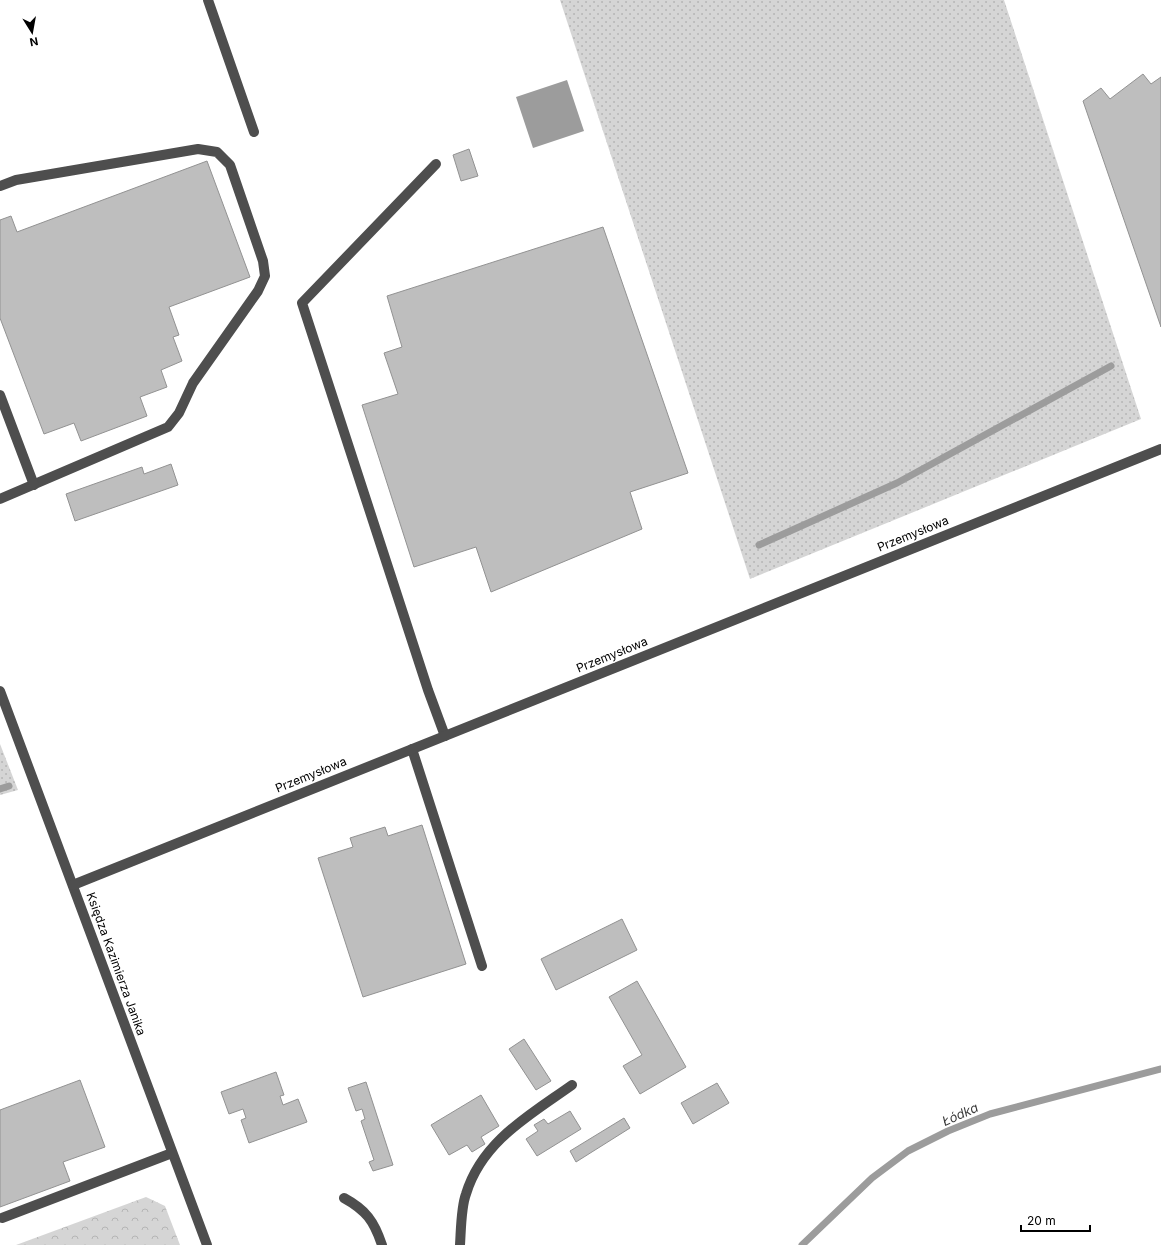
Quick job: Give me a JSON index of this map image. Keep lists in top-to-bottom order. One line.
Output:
{"streets":{"street":["Przemysłowa","Księdza Kazimierza Janika"]},"crossings":[["Przemysłowa","Księdza Kazimierza Janika"]],"water":["Łódka"],"scale_bar":"20 m","north":"bottom"}
